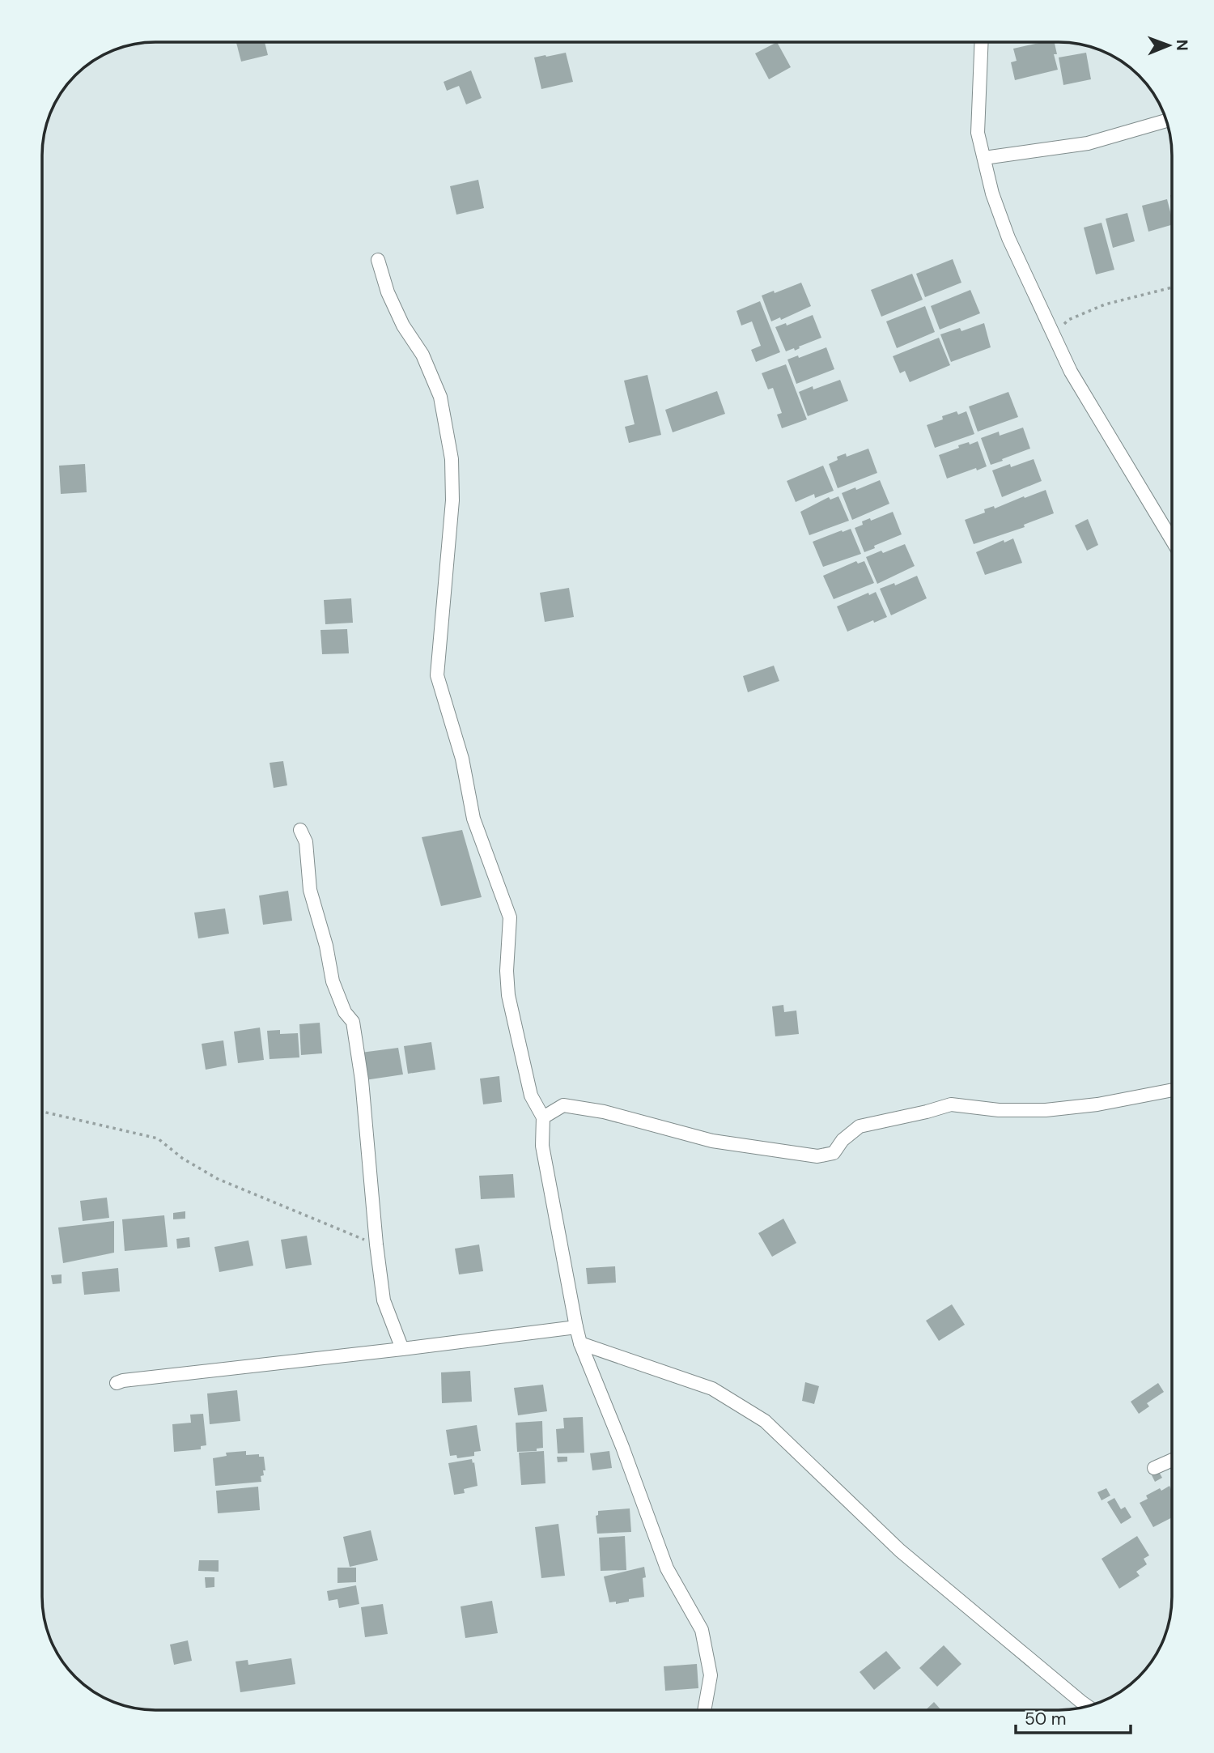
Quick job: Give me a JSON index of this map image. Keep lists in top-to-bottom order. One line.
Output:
{"scale_bar":"50 m","north":"right"}
